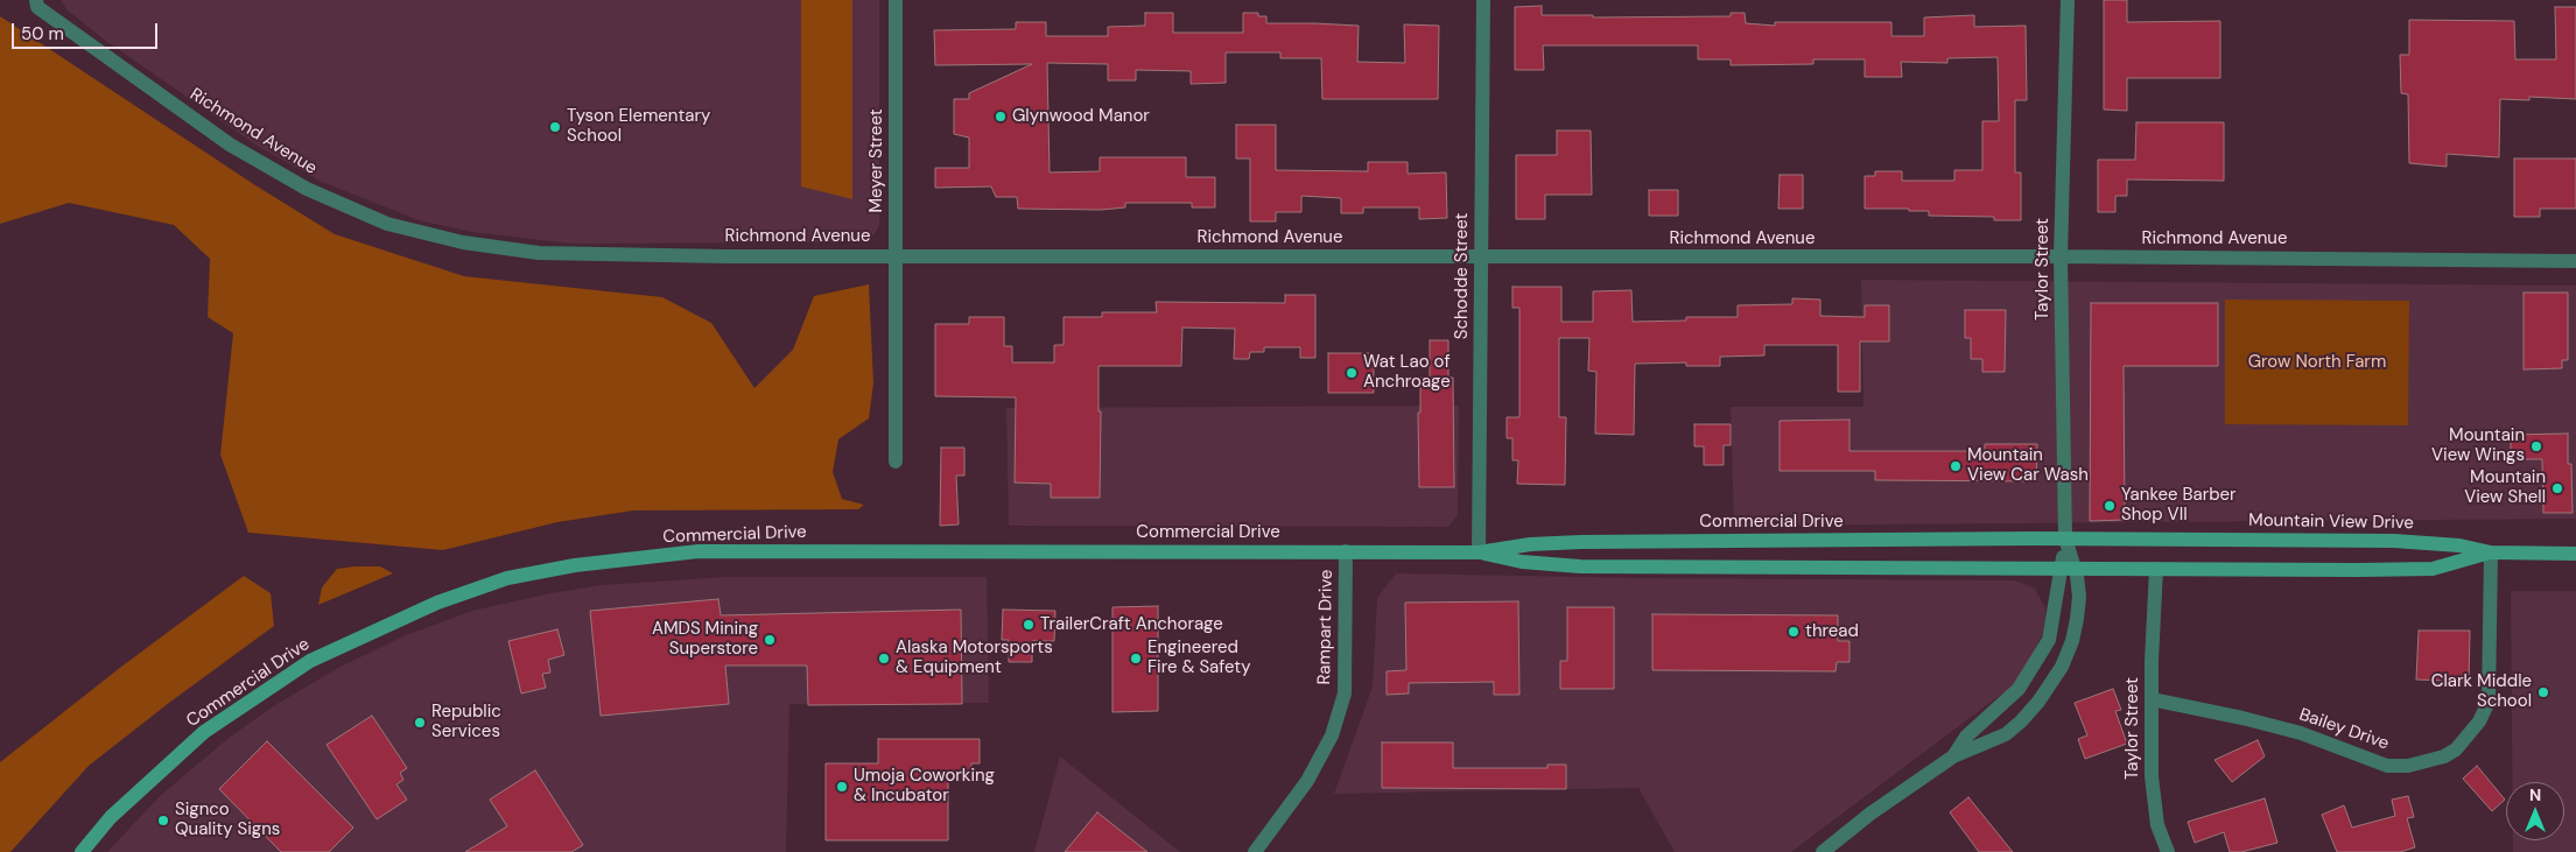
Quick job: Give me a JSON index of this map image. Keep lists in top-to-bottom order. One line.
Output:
{"streets":{"main road":["Commercial Drive","Mountain View Drive"],"street":["Richmond Avenue","Meyer Street","Taylor Street","Schodde Street","Rampart Drive","Bailey Drive"]},"crossings":[["Richmond Avenue","Meyer Street"],["Richmond Avenue","Taylor Street"],["Richmond Avenue","Schodde Street"],["Taylor Street","Commercial Drive"],["Taylor Street","Mountain View Drive"],["Taylor Street","Bailey Drive"],["Schodde Street","Commercial Drive"],["Commercial Drive","Mountain View Drive"],["Commercial Drive","Rampart Drive"],["Mountain View Drive","Bailey Drive"]],"parks":["Grow North Farm"],"places":["Glynwood Manor","Tyson Elementary School","Wat Lao of Anchroage","Mountain View Wings","Mountain View Car Wash","Mountain View Shell","Yankee Barber Shop VII","TrailerCraft Anchorage","thread","AMDS Mining Superstore","Alaska Motorsports & Equipment","Engineered Fire & Safety","Clark Middle School","Republic Services","Umoja Coworking & Incubator","Signco Quality Signs"],"scale_bar":"50 m","north":"top"}
